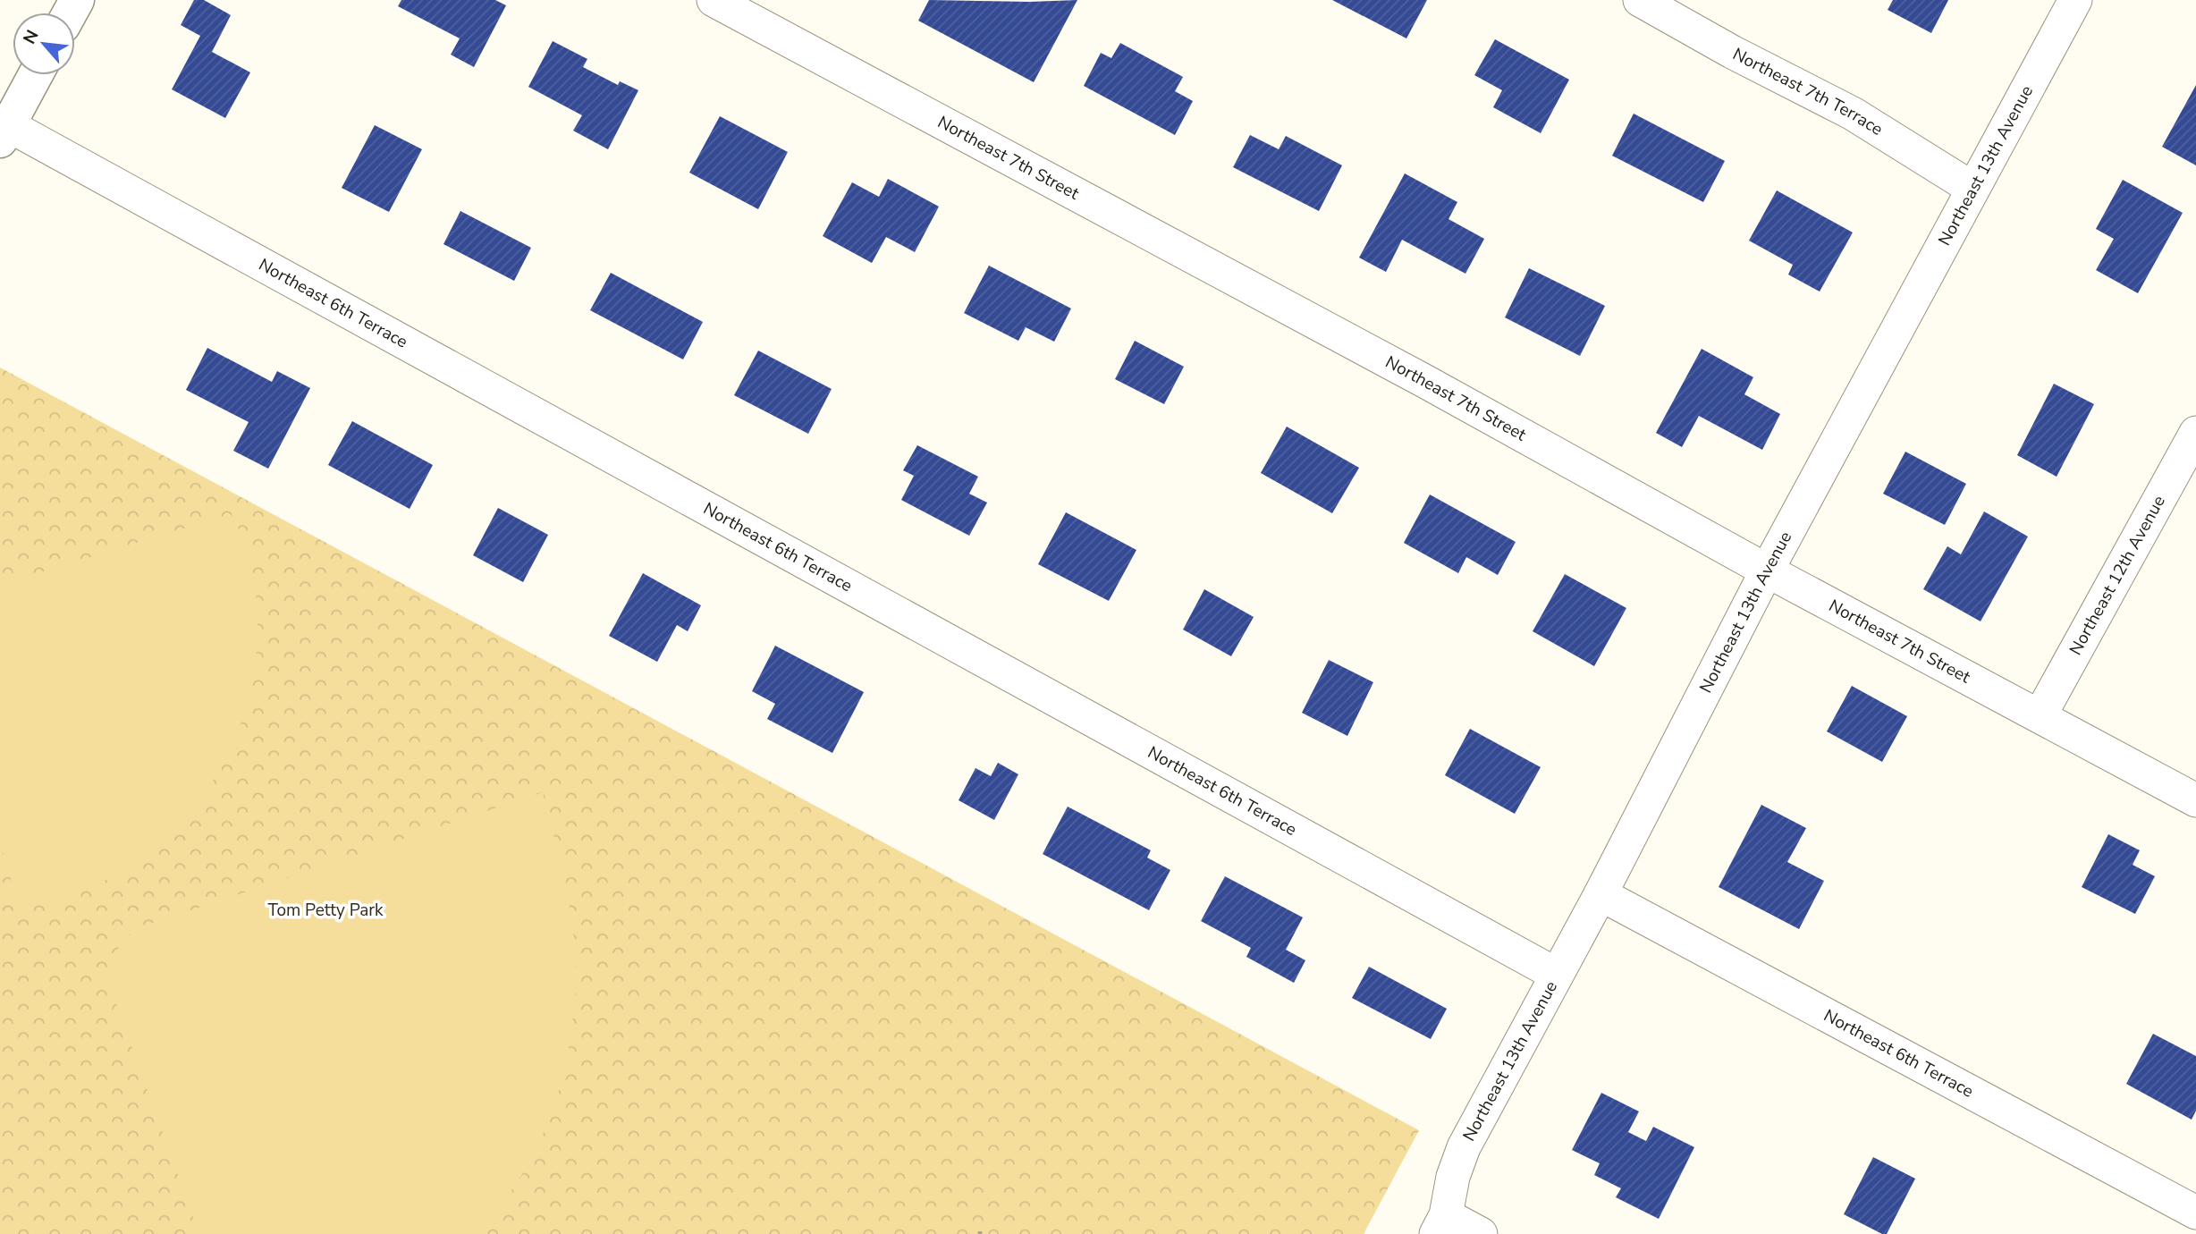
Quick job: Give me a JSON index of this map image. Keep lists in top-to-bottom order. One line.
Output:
{"streets":{"street":["Northeast 7th Terrace","Northeast 7th Street","Northeast 13th Avenue","Northeast 6th Terrace","Northeast 12th Avenue"]},"crossings":[["Northeast 7th Terrace","Northeast 13th Avenue"],["Northeast 7th Street","Northeast 13th Avenue"],["Northeast 7th Street","Northeast 12th Avenue"],["Northeast 13th Avenue","Northeast 6th Terrace"]],"parks":["Tom Petty Park"],"north":"top left"}
